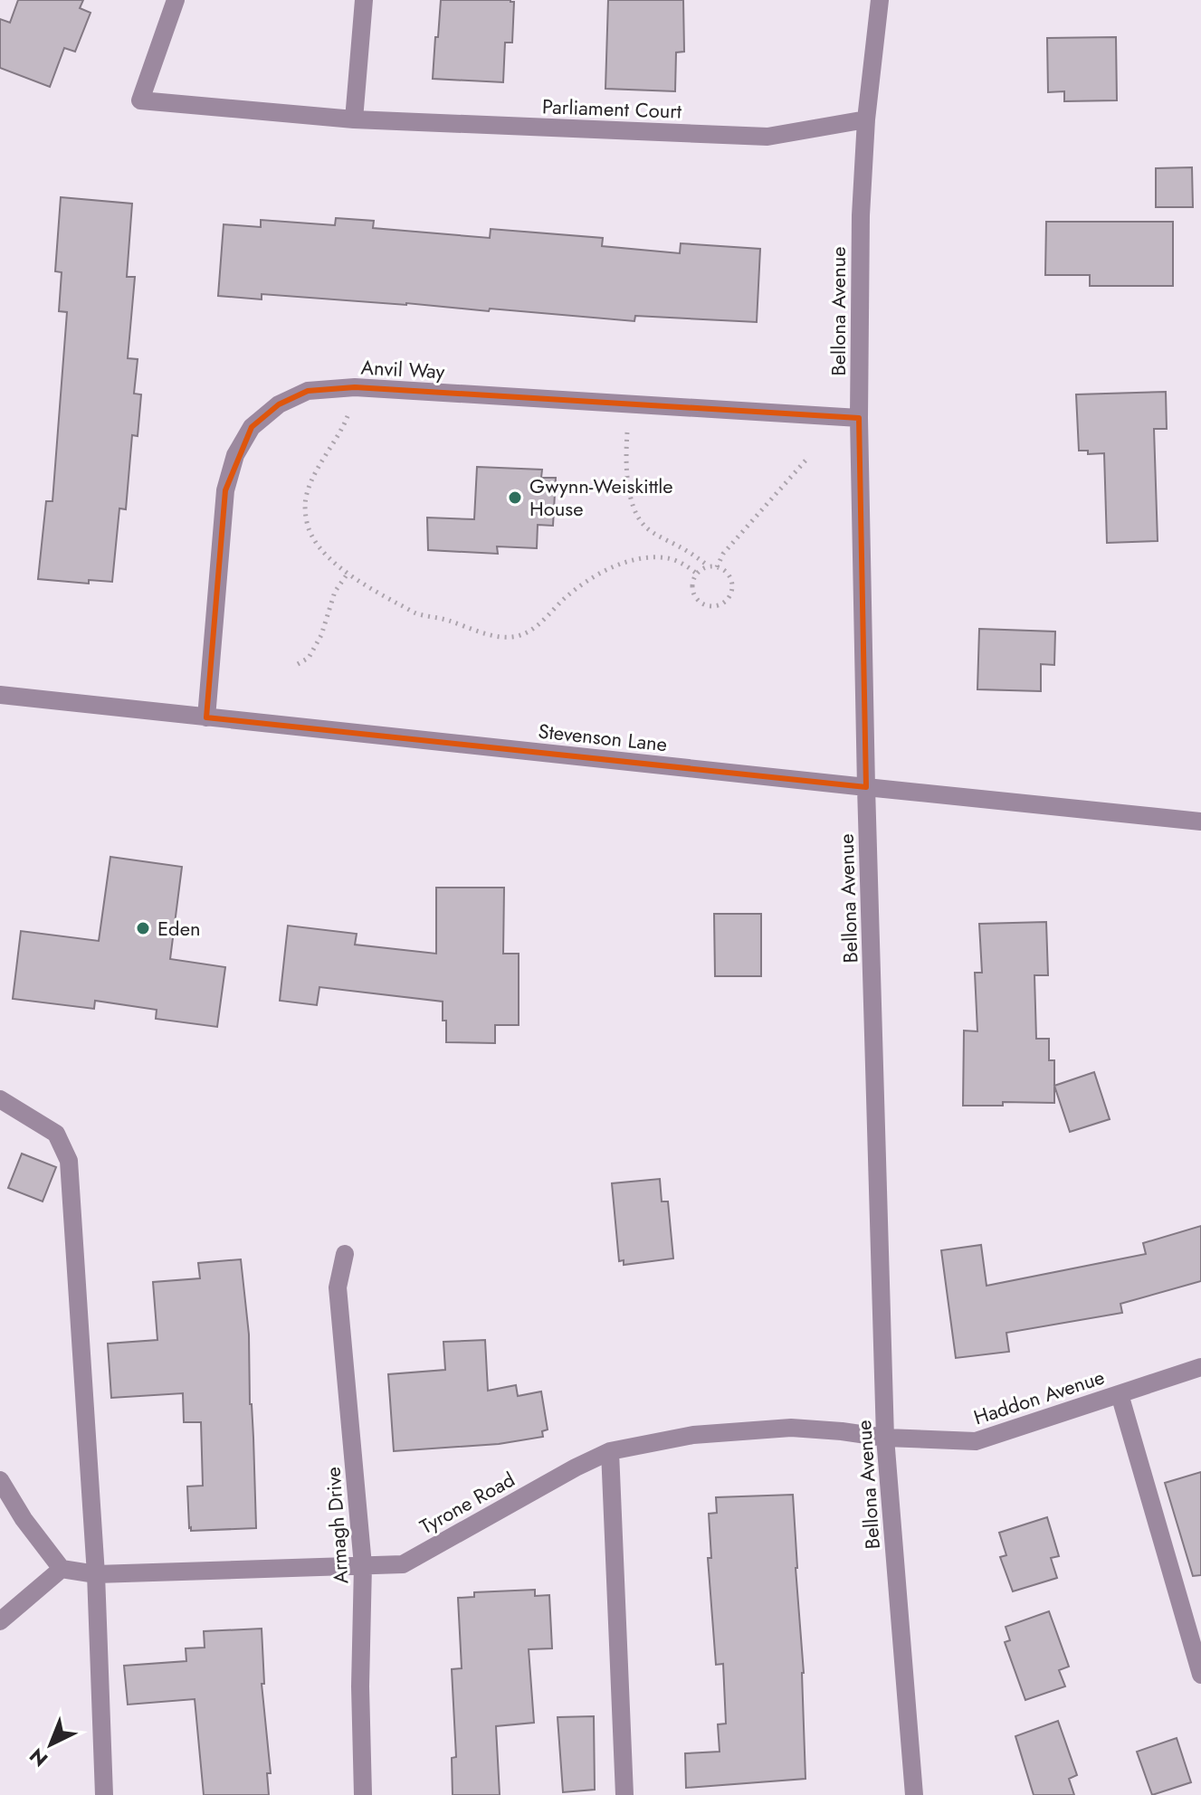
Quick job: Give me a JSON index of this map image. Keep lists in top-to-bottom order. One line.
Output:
{"streets":{"street":["Parliament Court","Bellona Avenue","Anvil Way","Stevenson Lane","Haddon Avenue","Tyrone Road","Armagh Drive"]},"crossings":[["Parliament Court","Bellona Avenue"],["Bellona Avenue","Anvil Way"],["Bellona Avenue","Stevenson Lane"],["Bellona Avenue","Haddon Avenue"],["Bellona Avenue","Tyrone Road"],["Anvil Way","Stevenson Lane"],["Haddon Avenue","Tyrone Road"],["Tyrone Road","Armagh Drive"]],"places":["Gwynn-Weiskittle House","Eden"],"north":"bottom left"}
